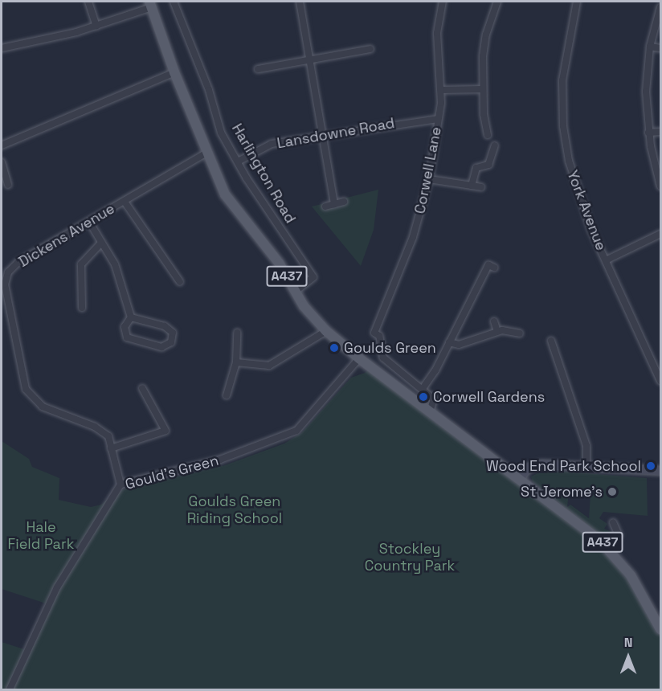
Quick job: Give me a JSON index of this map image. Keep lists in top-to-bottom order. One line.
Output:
{"streets":{"main road":["A437"],"street":["Lansdowne Road","Corwell Lane","Harlington Road","York Avenue","Dickens Avenue","Gould's Green"]},"crossings":[["Lansdowne Road","Corwell Lane"],["Lansdowne Road","Harlington Road"],["Harlington Road","A437"],["Dickens Avenue","A437"],["Dickens Avenue","Gould's Green"],["A437","Gould's Green"]],"parks":["Goulds Green Riding School","Hale Field Park","Stockley Country Park"],"places":["Goulds Green","Corwell Gardens","Wood End Park School","St Jerome's"],"north":"top"}
